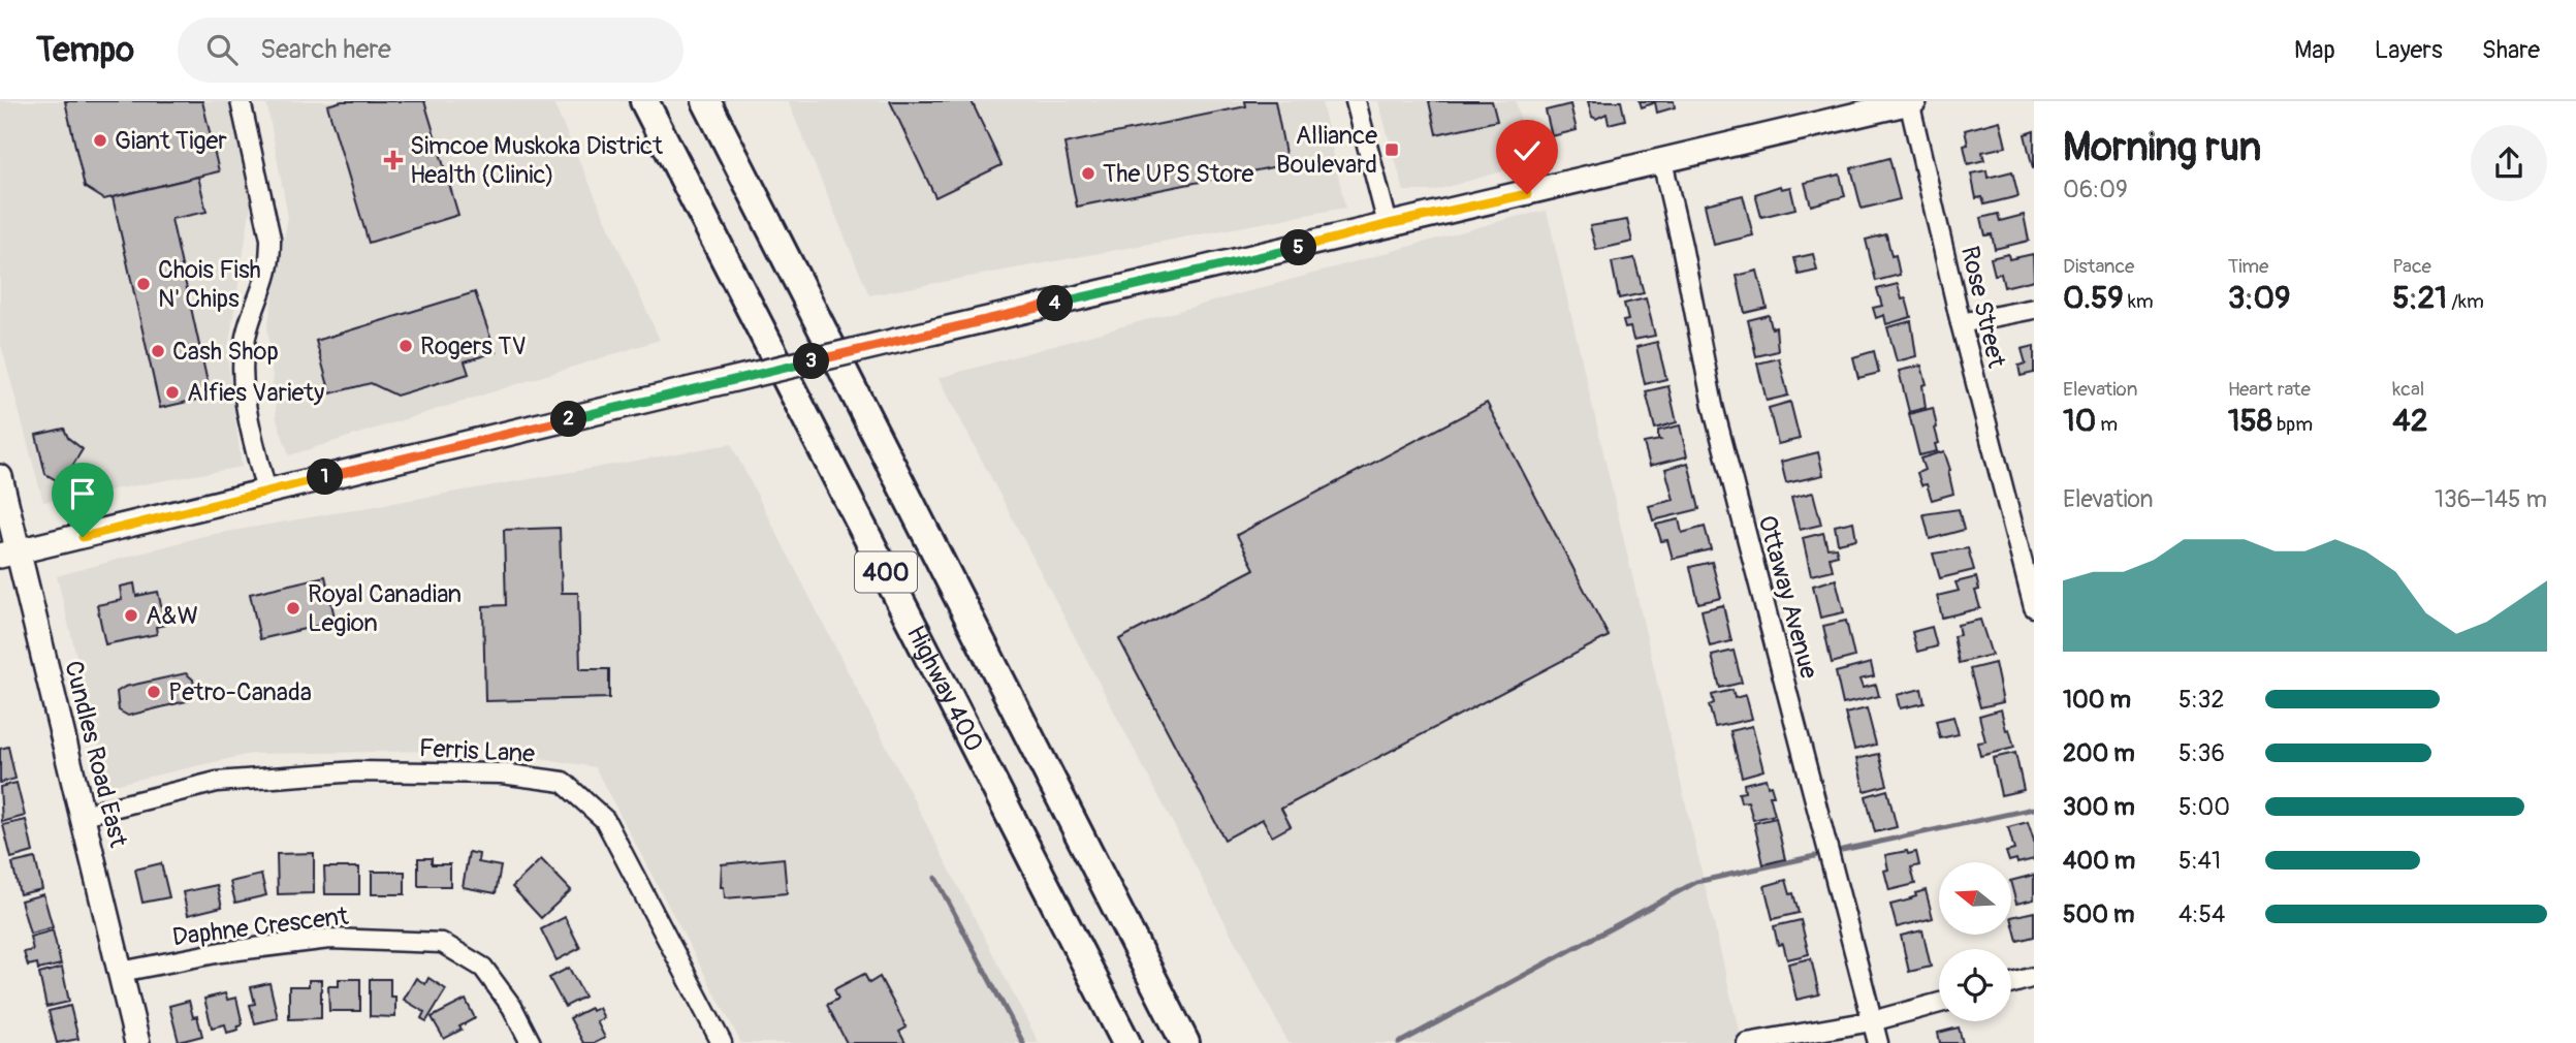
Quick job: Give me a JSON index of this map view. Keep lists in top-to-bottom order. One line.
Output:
{"streets":{"highway":["400","Highway 400"],"main road":["Cundles Road East"],"street":["Rose Street","Ottaway Avenue","Ferris Lane","Daphne Crescent"]},"crossings":[["Ferris Lane","Cundles Road East"],["Cundles Road East","Daphne Crescent"]],"places":{"other":["Giant Tiger","The UPS Store","Chois Fish N' Chips","Rogers TV","Cash Shop","Alfies Variety","Royal Canadian Legion","A&W","Petro-Canada"],"transit":["Alliance Boulevard"],"health":["Simcoe Muskoka District Health (Clinic)"]},"north":"left","page":{"header":"Tempo","search":"Search here","nav":["Map","Layers","Share"],"heading":["Morning run","06:09"],"stats":[["Distance","0.59 km"],["Time","3:09"],["Pace","5:21 /km"],["Elevation","10 m"],["Heart rate","158 bpm"],["kcal","42"]],"pins":["5","4","3","2","1"],"chart":["Elevation","136–145 m"],"list":[{"name":"100 m","note":"5:32"},{"name":"200 m","note":"5:36"},{"name":"300 m","note":"5:00"},{"name":"400 m","note":"5:41"},{"name":"500 m","note":"4:54"}]}}
